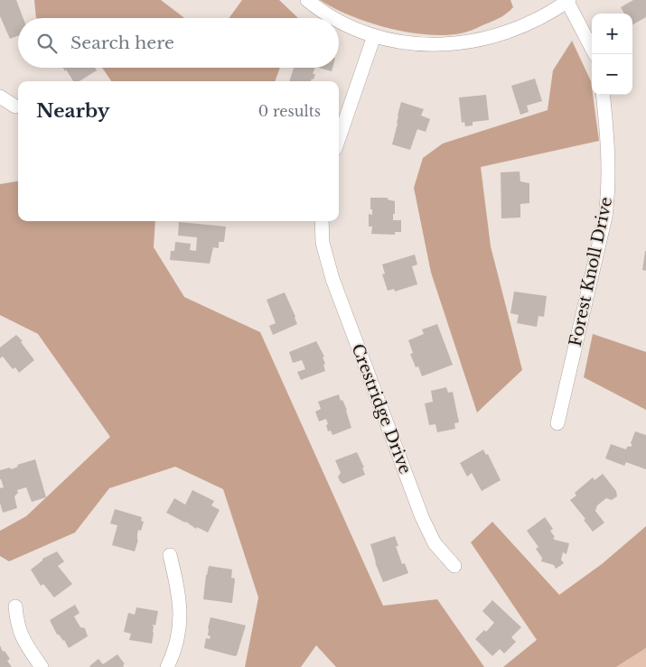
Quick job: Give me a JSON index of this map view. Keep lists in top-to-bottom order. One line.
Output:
{"streets":{"street":["Forest Knoll Drive","Crestridge Drive"]},"page":{"map_buttons":["+","−"],"search":"Search here","heading":["Nearby","0 results"]}}
